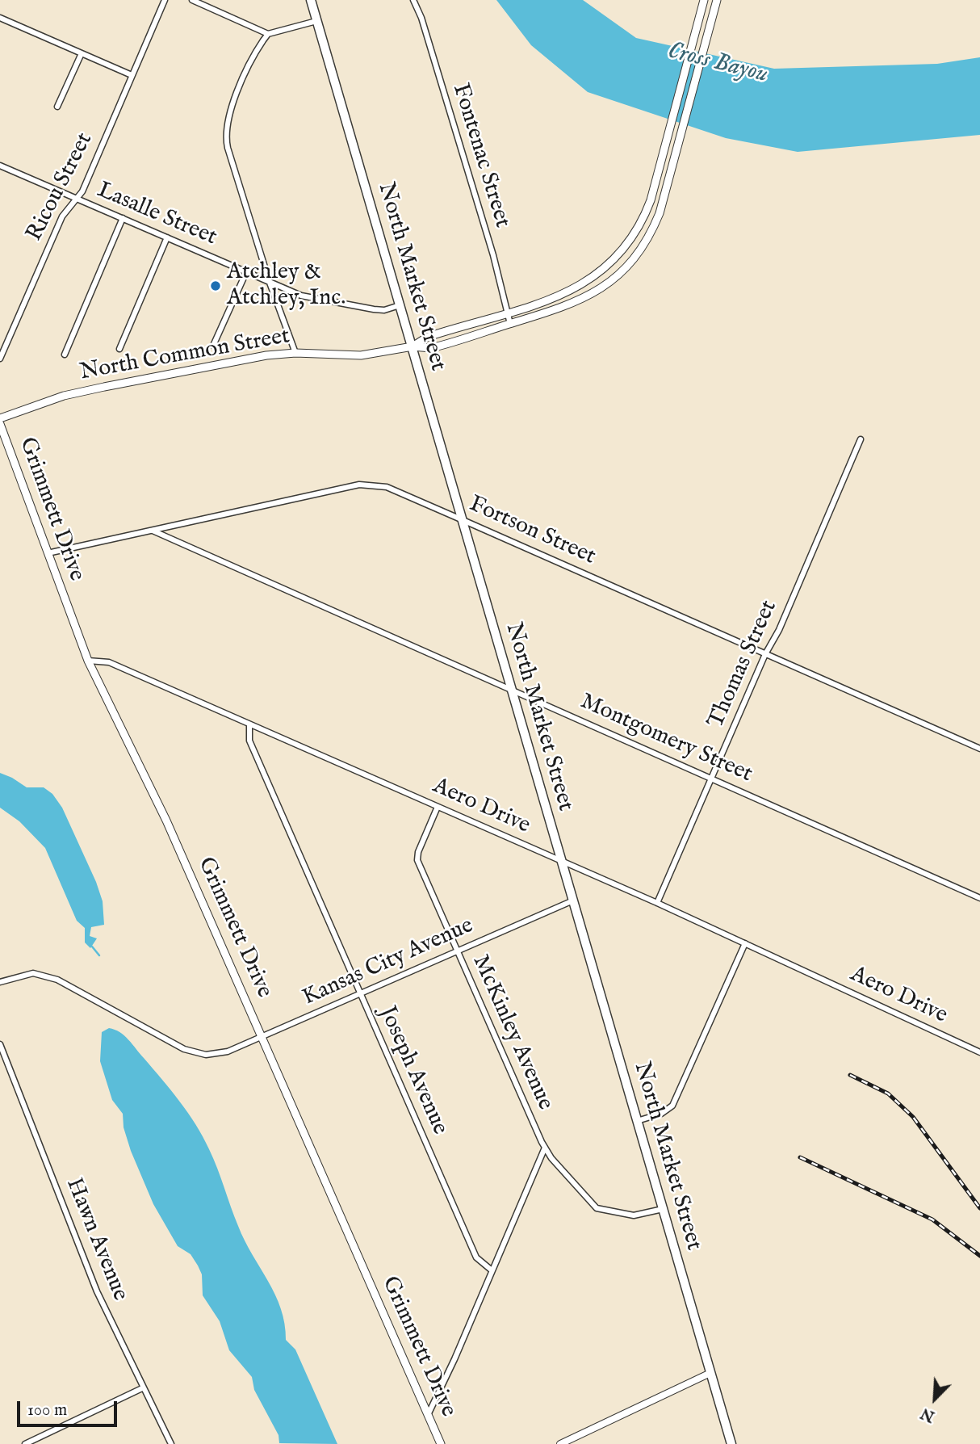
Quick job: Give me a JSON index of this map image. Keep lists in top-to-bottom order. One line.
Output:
{"streets":{"main road":["North Market Street","North Common Street","Grimmett Drive"],"street":["Fontenac Street","Ricou Street","Lasalle Street","Fortson Street","Thomas Street","Montgomery Street","Aero Drive","Kansas City Avenue","McKinley Avenue","Joseph Avenue","Hawn Avenue"]},"crossings":[["Fontenac Street","North Common Street"],["Ricou Street","Lasalle Street"],["Lasalle Street","North Market Street"],["North Market Street","North Common Street"],["North Market Street","Fortson Street"],["North Market Street","Montgomery Street"],["North Market Street","Aero Drive"],["North Market Street","Kansas City Avenue"],["North Market Street","McKinley Avenue"],["Grimmett Drive","Fortson Street"],["Grimmett Drive","Aero Drive"],["Grimmett Drive","Kansas City Avenue"],["Fortson Street","Thomas Street"],["Fortson Street","Montgomery Street"],["Thomas Street","Montgomery Street"],["Thomas Street","Aero Drive"],["Aero Drive","McKinley Avenue"],["Aero Drive","Joseph Avenue"],["Kansas City Avenue","McKinley Avenue"],["Kansas City Avenue","Joseph Avenue"]],"water":["Cross Bayou"],"places":["Atchley & Atchley, Inc."],"scale_bar":"100 m","north":"bottom left"}
